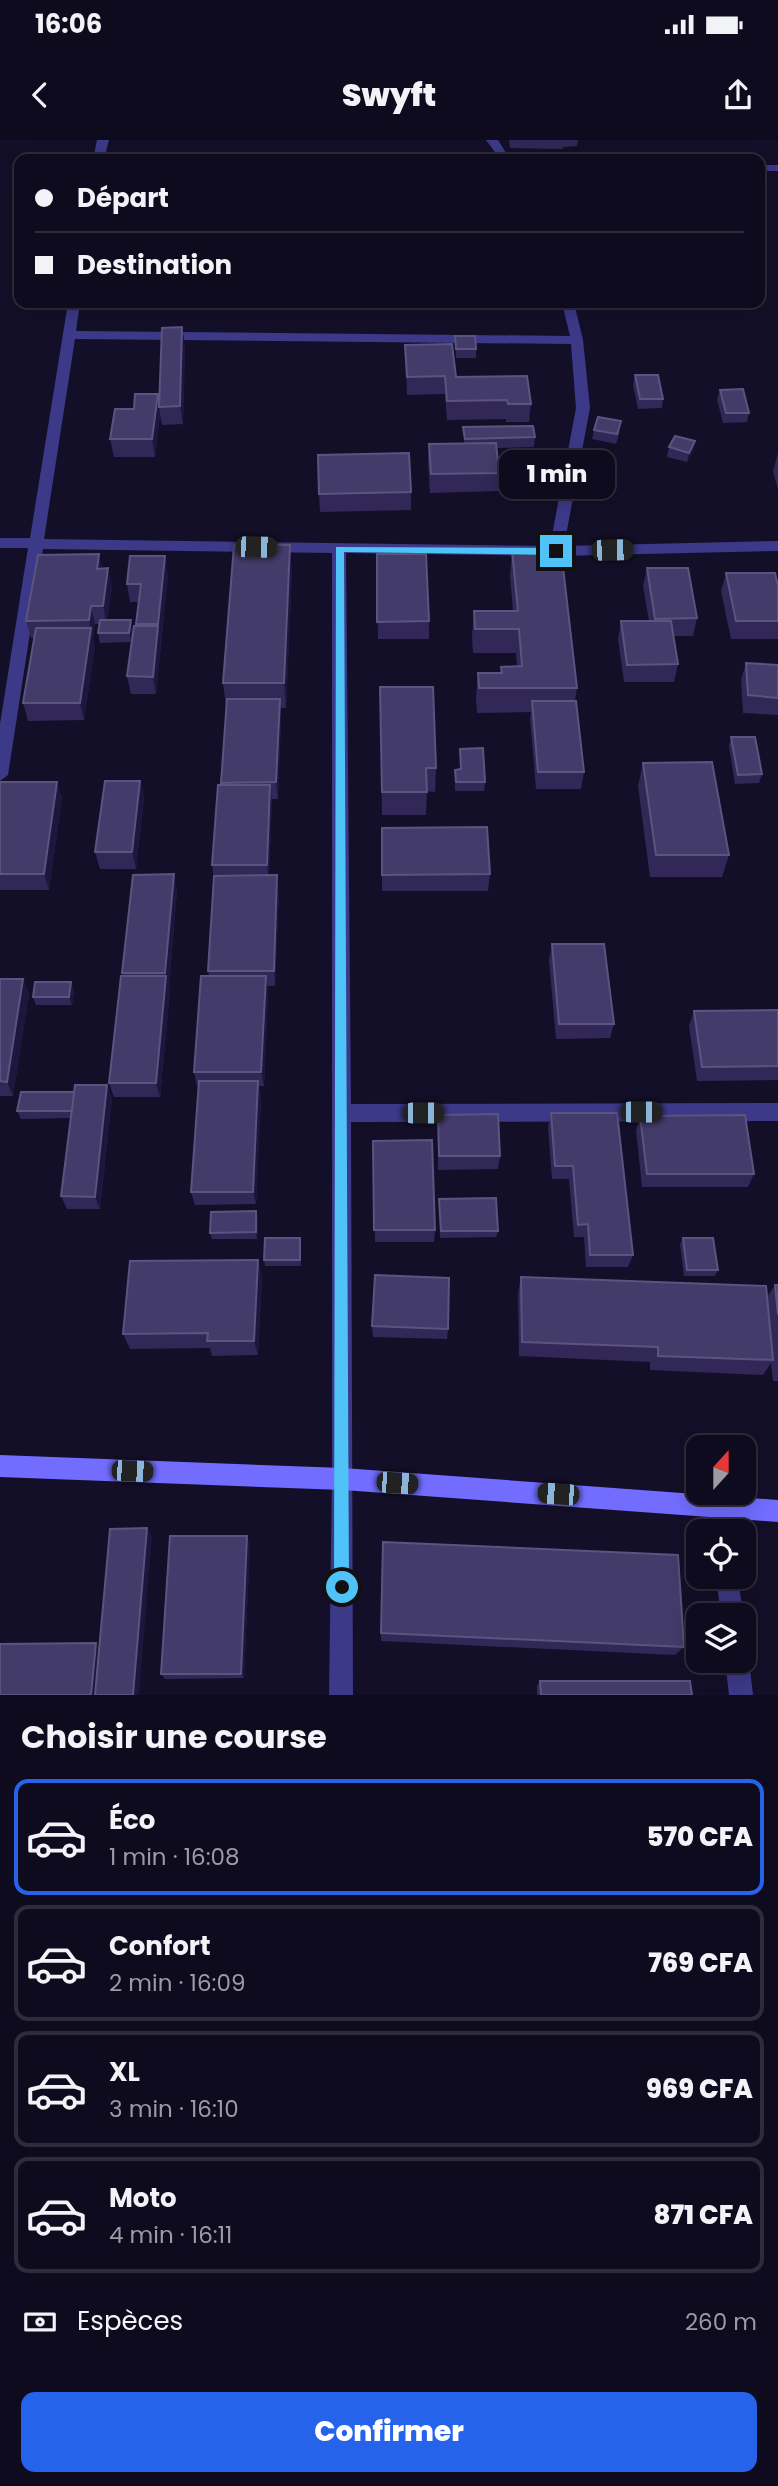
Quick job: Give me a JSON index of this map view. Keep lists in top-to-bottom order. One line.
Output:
{"north":"top","page":{"status":"16:06","header":"Swyft","banner":["Départ","Destination"],"bubble":"1 min","heading":"Choisir une course","list":[{"name":"Éco","note":"1 min · 16:08","value":"570 CFA"},{"name":"Confort","note":"2 min · 16:09","value":"769 CFA"},{"name":"XL","note":"3 min · 16:10","value":"969 CFA"},{"name":"Moto","note":"4 min · 16:11","value":"871 CFA"}],"pay":["Espèces","260 m"],"buttons":"Confirmer"}}
